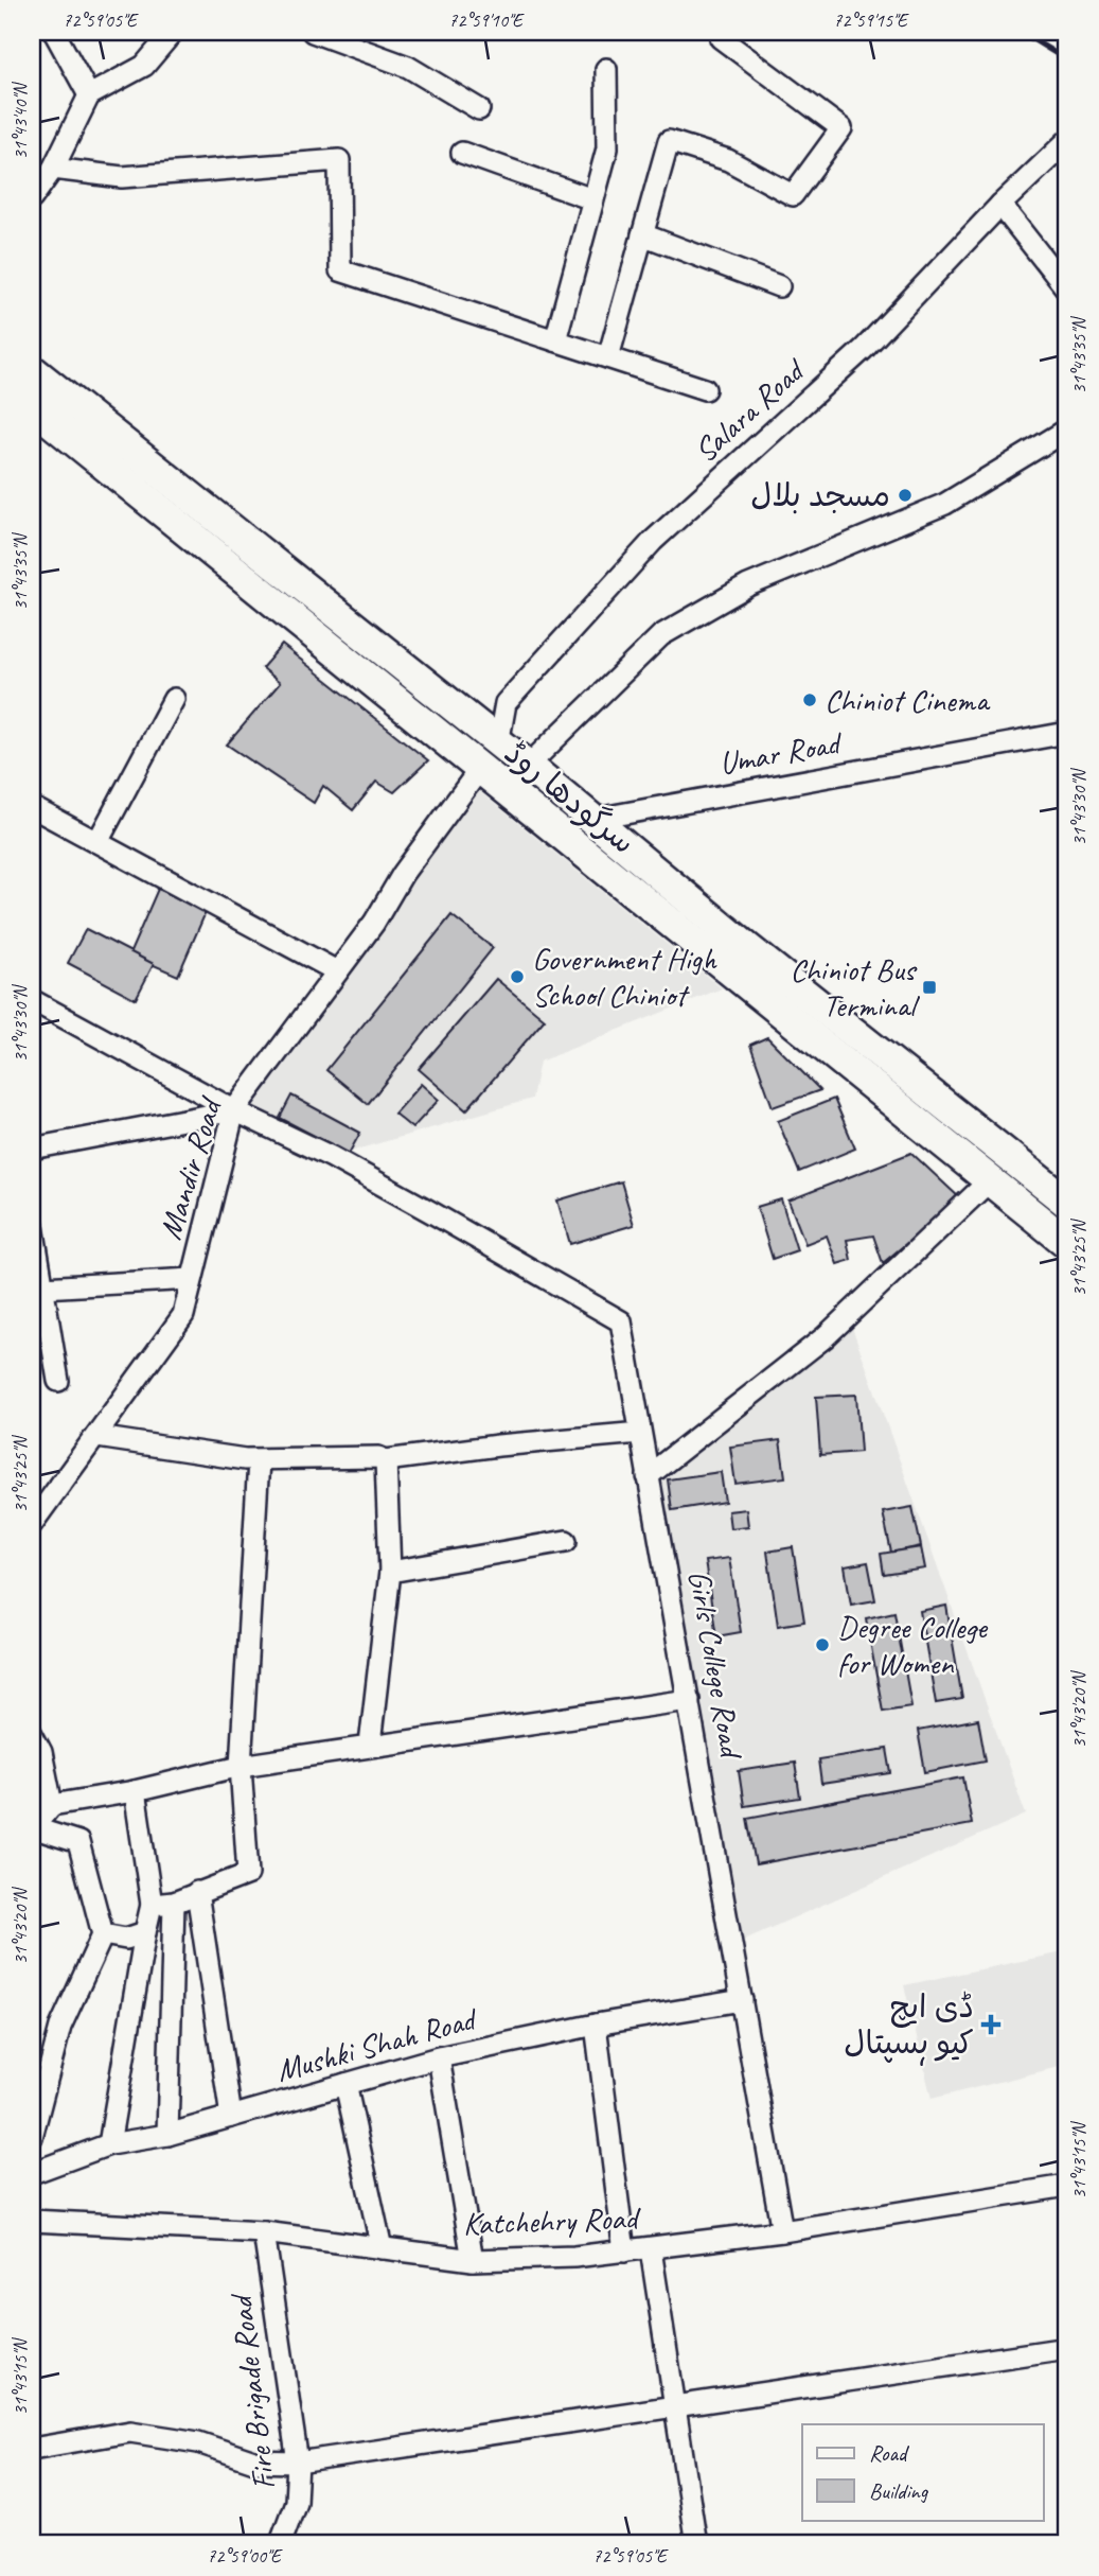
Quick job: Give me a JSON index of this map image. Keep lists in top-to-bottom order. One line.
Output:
{"streets":{"highway":["سرگودھا روڈ"],"street":["Salara Road","Umar Road","Mandir Road","Girls College Road","Mushki Shah Road","Katchehry Road","Fire Brigade Road"]},"crossings":[["Salara Road","سرگودھا روڈ"],["Umar Road","سرگودھا روڈ"],["سرگودھا روڈ","Mandir Road"],["Mandir Road","Girls College Road"],["Girls College Road","Mushki Shah Road"],["Girls College Road","Katchehry Road"],["Katchehry Road","Fire Brigade Road"]],"places":{"other":["مسجد بلال","Chiniot Cinema","Government High School Chiniot","Degree College for Women"],"transit":["Chiniot Bus Terminal"],"health":["ڈی ایچ کیو ہسپتال"]},"legend":["Road","Building"],"coordinates":["72°59'05\"E","72°59'10\"E","72°59'15\"E","31°43'40\"N","31°43'35\"N","31°43'30\"N","31°43'25\"N","31°43'20\"N","31°43'15\"N","72°59'00\"E"]}
